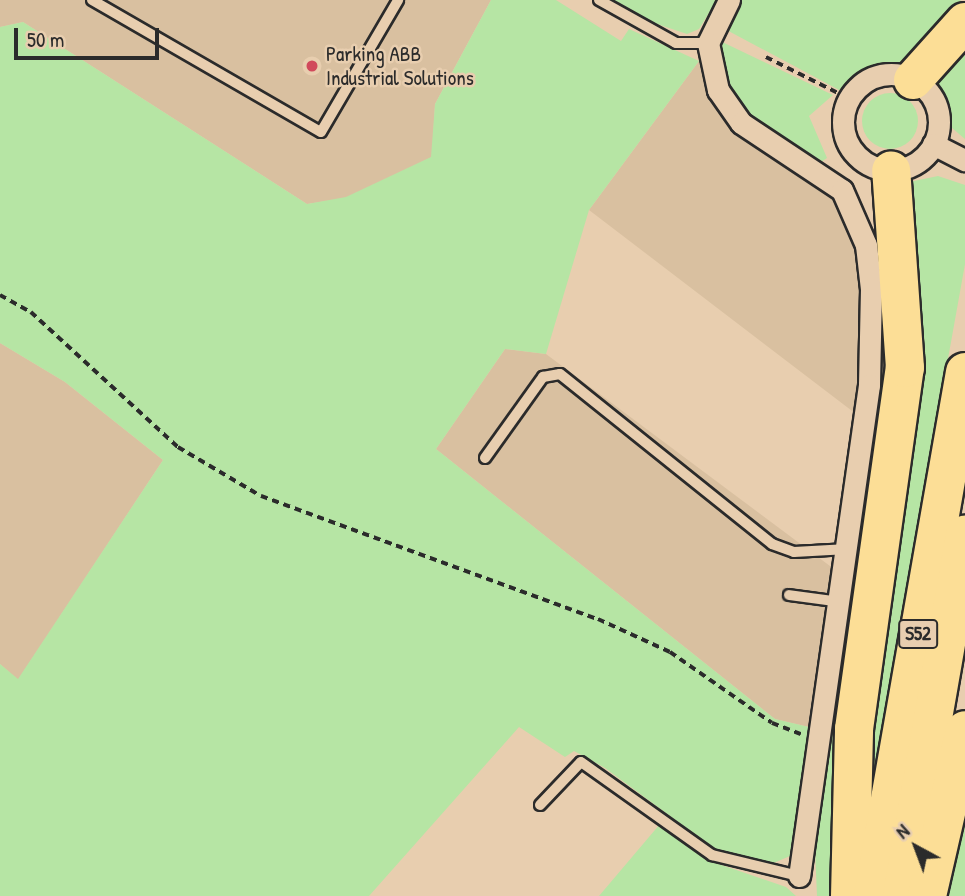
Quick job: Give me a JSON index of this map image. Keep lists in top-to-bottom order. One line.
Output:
{"streets":{"highway":["S52"]},"places":["Parking ABB Industrial Solutions"],"scale_bar":"50 m","north":"top left"}
